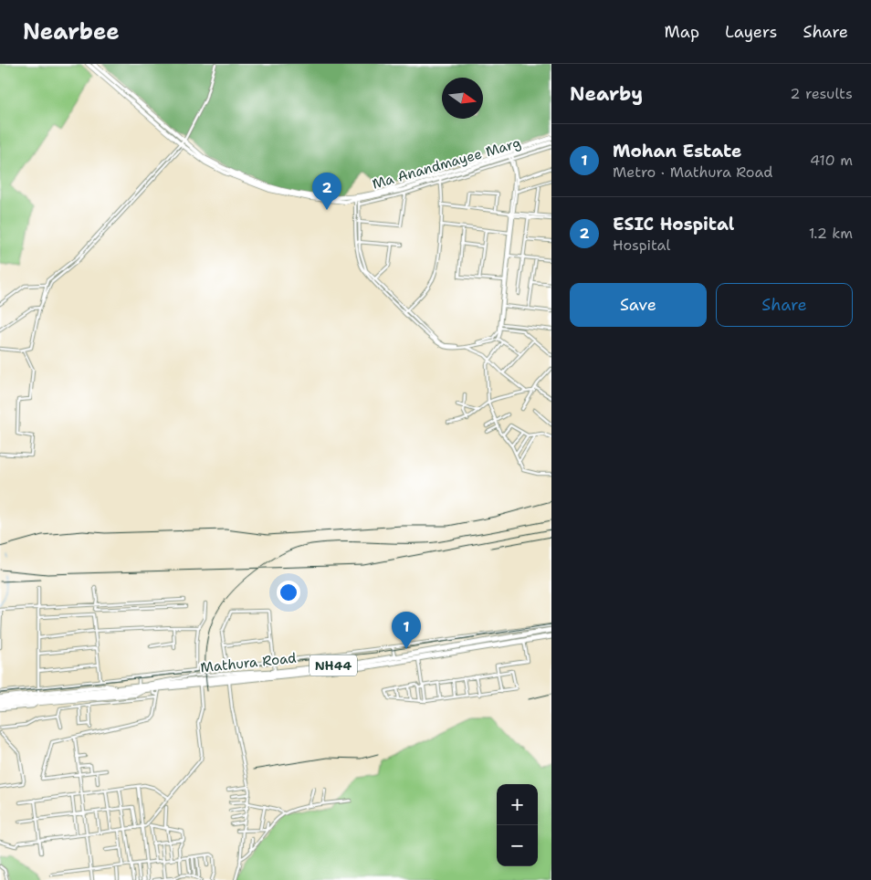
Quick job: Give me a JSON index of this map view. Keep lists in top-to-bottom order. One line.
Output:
{"streets":{"highway":["Mathura Road","NH44"],"main road":["Ma Anandmayee Marg"]},"north":"right","page":{"header":"Nearbee","nav":["Map","Layers","Share"],"heading":["Nearby","2 results"],"list":[{"mark":"1","name":"Mohan Estate","note":"Metro · Mathura Road","value":"410 m"},{"mark":"2","name":"ESIC Hospital","note":"Hospital","value":"1.2 km"}],"pins":["2","1"],"buttons":["Save","Share"],"map_buttons":["+","−"]}}
